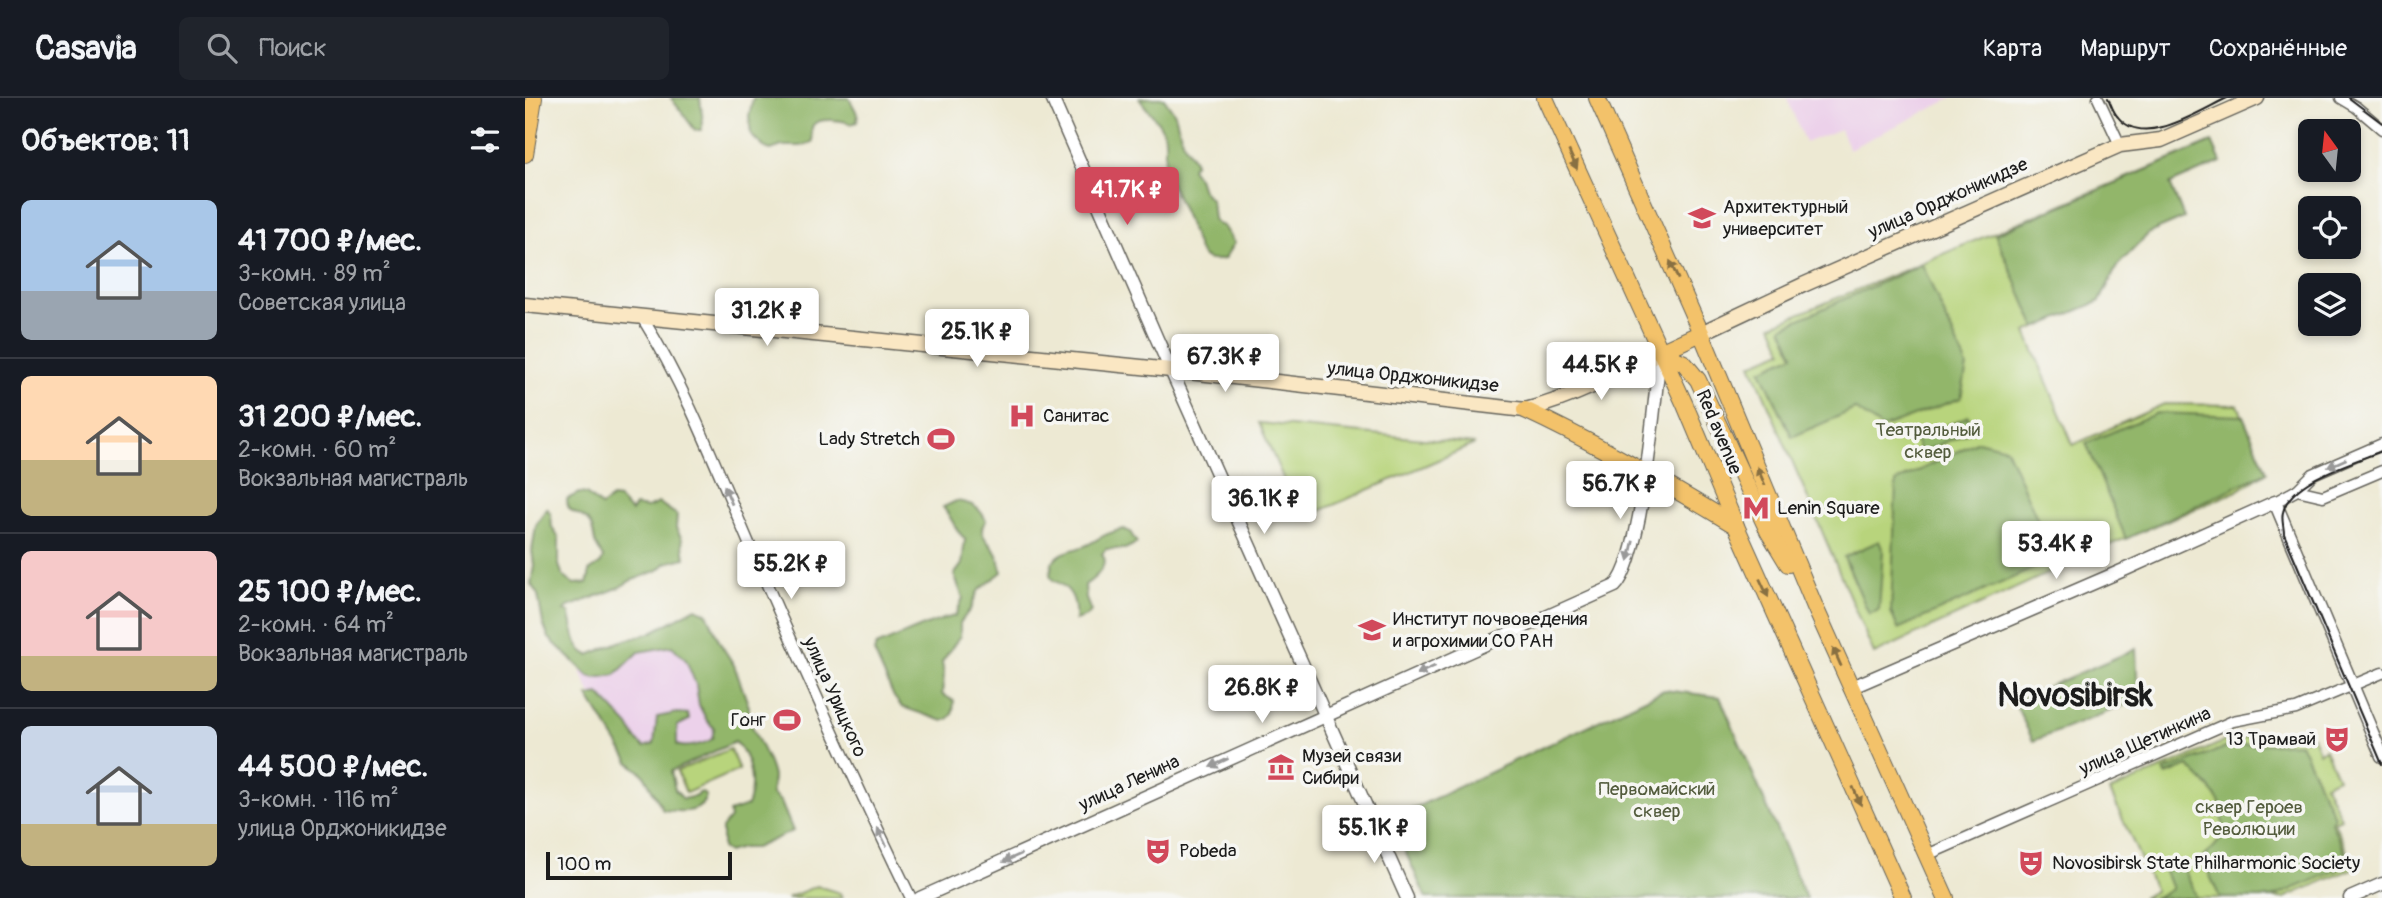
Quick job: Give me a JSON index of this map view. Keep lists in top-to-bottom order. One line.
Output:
{"streets":{"main road":["улица Орджоникидзе","Red avenue"],"street":["улица Урицкого","улица Щетинкина","улица Ленина"]},"crossings":[["улица Орджоникидзе","Red avenue"],["улица Орджоникидзе","улица Урицкого"],["Red avenue","улица Щетинкина"]],"one_way":["улица Урицкого","улица Ленина"],"districts":["Novosibirsk"],"parks":["Театральный сквер","Первомайский сквер","сквер Героев Революции"],"places":{"school or university":["Архитектурный университет","Институт почвоведения и агрохимии СО РАН"],"hospital":["Санитас"],"sports":["Lady Stretch","Гонг"],"metro station":["Lenin Square"],"theatre":["13 Трамвай","Pobeda","Novosibirsk State Philharmonic Society"],"museum":["Музей связи Сибири"]},"scale_bar":"100 m","north":"top","page":{"header":"Casavia","search":"Поиск","nav":["Карта","Маршрут","Сохранённые"],"heading":"Объектов: 11","price":["41.7K ₽","31.2K ₽","25.1K ₽","67.3K ₽","44.5K ₽","56.7K ₽","36.1K ₽","53.4K ₽","55.2K ₽","26.8K ₽","55.1K ₽"],"list":[{"name":"41 700 ₽/мес.","note":"3-комн. · 89 m² · Советская улица"},{"name":"31 200 ₽/мес.","note":"2-комн. · 60 m² · Вокзальная магистраль"},{"name":"25 100 ₽/мес.","note":"2-комн. · 64 m² · Вокзальная магистраль"},{"name":"44 500 ₽/мес.","note":"3-комн. · 116 m² · улица Орджоникидзе"}],"scale":"100 m"}}
